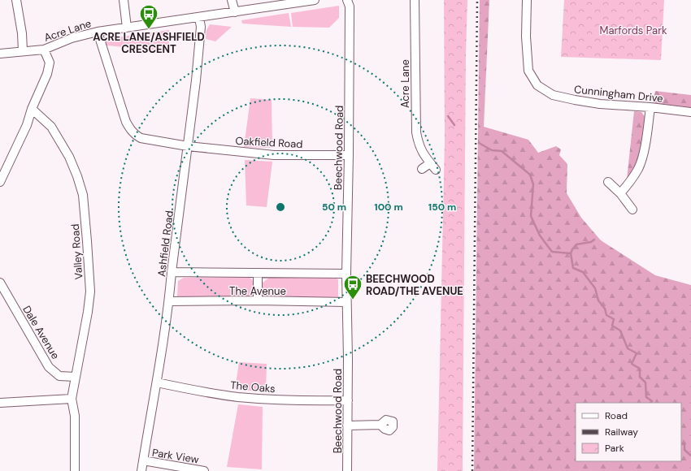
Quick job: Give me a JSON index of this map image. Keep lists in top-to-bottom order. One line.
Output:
{"streets":{"street":["Acre Lane","Cunningham Drive","Oakfield Road","Beechwood Road","Ashfield Road","Valley Road","The Avenue","Dale Avenue","The Oaks","Park View"]},"crossings":[["Acre Lane","Oakfield Road"],["Acre Lane","Ashfield Road"],["Oakfield Road","Beechwood Road"],["Oakfield Road","Ashfield Road"],["Beechwood Road","The Avenue"],["Beechwood Road","The Oaks"],["Ashfield Road","The Avenue"],["Ashfield Road","The Oaks"],["Ashfield Road","Park View"],["Valley Road","Dale Avenue"]],"parks":["Marfords Park"],"places":{"bus stop":["ACRE LANE/ASHFIELD CRESCENT","BEECHWOOD ROAD/THE AVENUE"]},"legend":["Road","Railway","Park"],"rings":["50 m","100 m","150 m"]}
